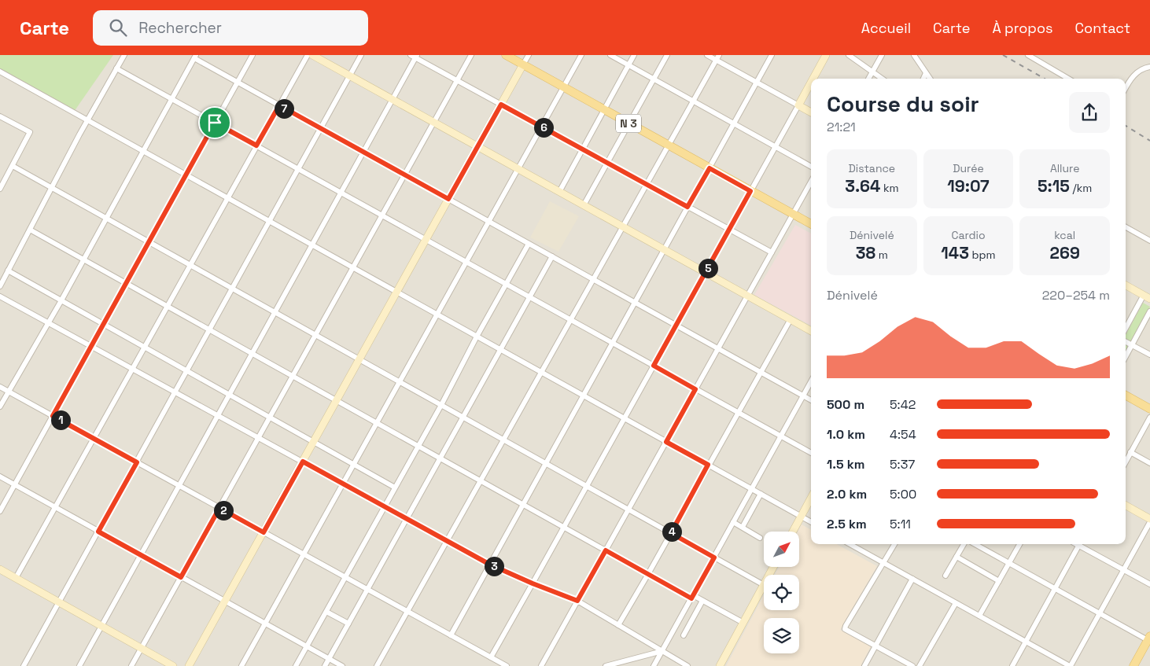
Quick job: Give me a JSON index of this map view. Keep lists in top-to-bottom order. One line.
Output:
{"streets":{"main road":["N 3"]},"north":"top right","page":{"header":"Carte","search":"Rechercher","nav":["Accueil","Carte","À propos","Contact"],"heading":["Course du soir","21:21"],"pins":["7","6","5","1","2","4","3"],"stats":[["Distance","3.64 km"],["Durée","19:07"],["Allure","5:15 /km"],["Dénivelé","38 m"],["Cardio","143 bpm"],["kcal","269"]],"chart":["Dénivelé","220–254 m"],"list":[{"name":"500 m","note":"5:42"},{"name":"1.0 km","note":"4:54"},{"name":"1.5 km","note":"5:37"},{"name":"2.0 km","note":"5:00"},{"name":"2.5 km","note":"5:11"}]}}
